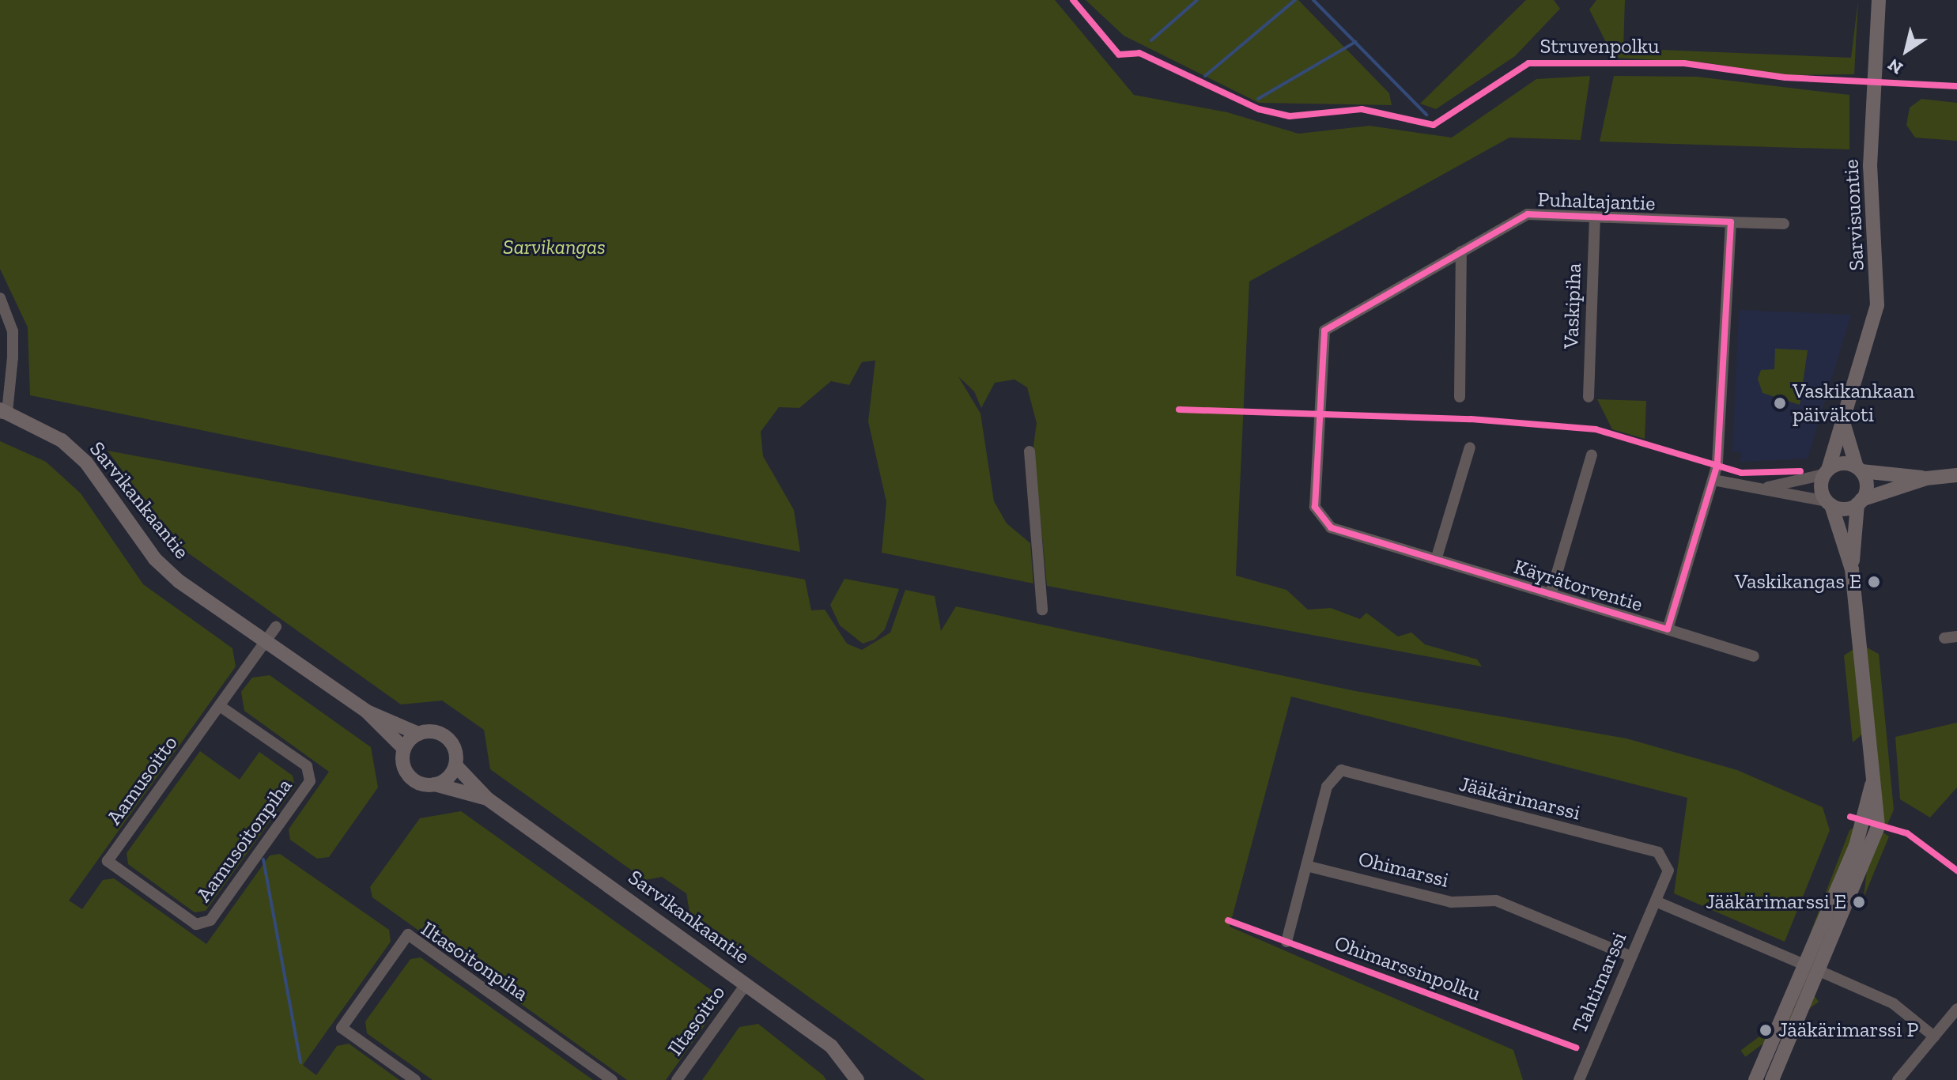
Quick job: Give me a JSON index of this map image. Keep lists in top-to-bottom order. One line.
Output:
{"streets":{"street":["Puhaltajantie","Sarvisuontie","Vaskipiha","Sarvikankaantie","Käyrätorventie","Aamusoitto","Jääkärimarssi","Aamusoitonpiha","Ohimarssi","Iltasoitonpiha","Tahtimarssi","Iltasoitto"],"cycle path":["Struvenpolku","Ohimarssinpolku"]},"crossings":[["Puhaltajantie","Vaskipiha"],["Puhaltajantie","Käyrätorventie"],["Sarvikankaantie","Aamusoitto"],["Sarvikankaantie","Iltasoitto"],["Aamusoitto","Aamusoitonpiha"],["Jääkärimarssi","Ohimarssi"],["Jääkärimarssi","Tahtimarssi"],["Ohimarssi","Tahtimarssi"]],"parks":["Sarvikangas"],"places":["Vaskikankaan päiväkoti","Vaskikangas E","Jääkärimarssi E","Jääkärimarssi P"],"north":"bottom left"}
